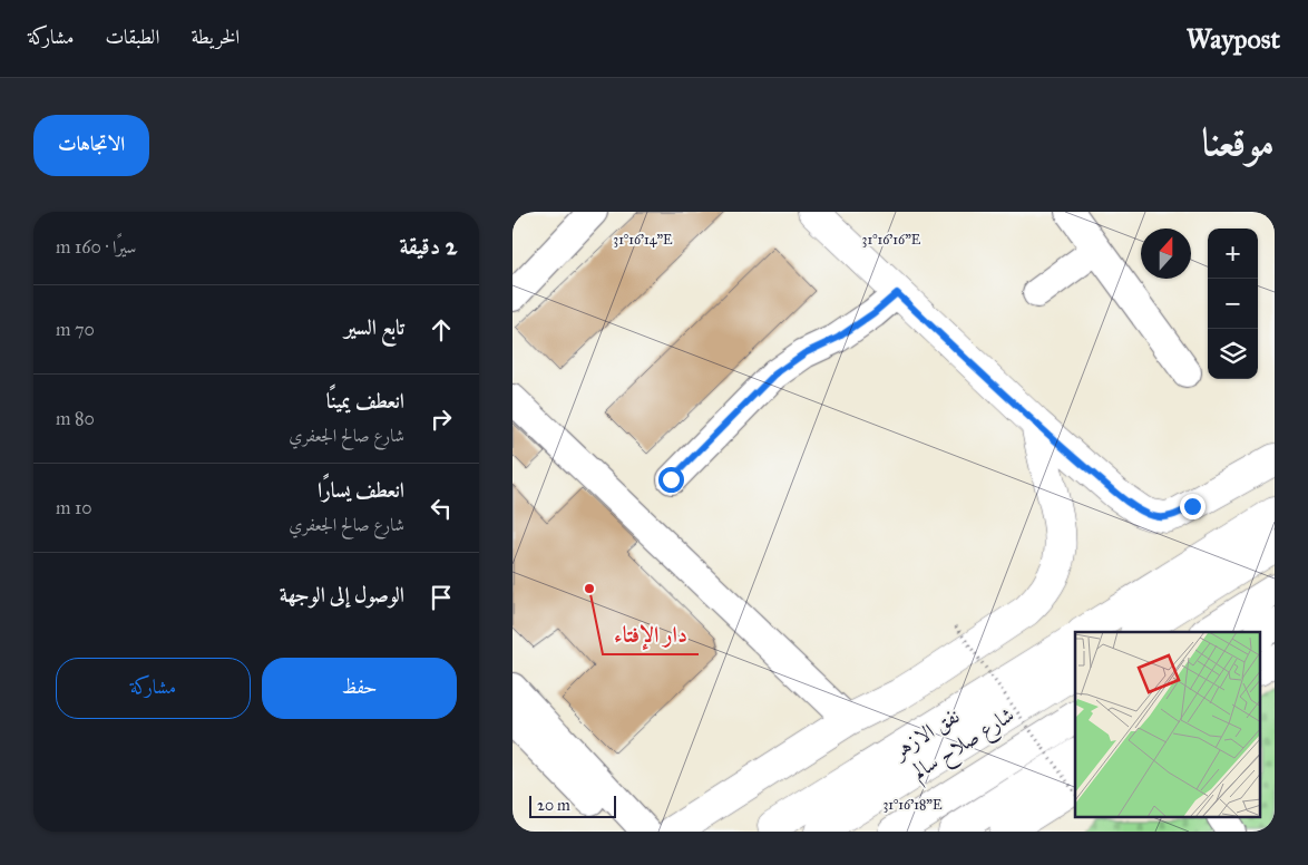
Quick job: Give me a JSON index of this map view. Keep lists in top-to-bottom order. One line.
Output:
{"streets":{"main road":["نفق الازهر","شارع صلاح سالم"]},"places":["دار الإفتاء"],"scale_bar":"20 m","north":"top","page":{"header":"Waypost","nav":["الخريطة","الطبقات","مشاركة"],"title":"موقعنا","buttons":["الاتجاهات",["حفظ","مشاركة"]],"heading":["2 دقيقة","سيرًا · 160 m"],"map_buttons":["+","−"],"list":[["تابع السير","70 m"],["انعطف يمينًا","شارع صالح الجعفري","80 m"],["انعطف يسارًا","شارع صالح الجعفري","10 m"],"الوصول إلى الوجهة"],"scale":"20 m"},"coordinates":["31°16'14\"E","31°16'16\"E","31°16'18\"E"]}
